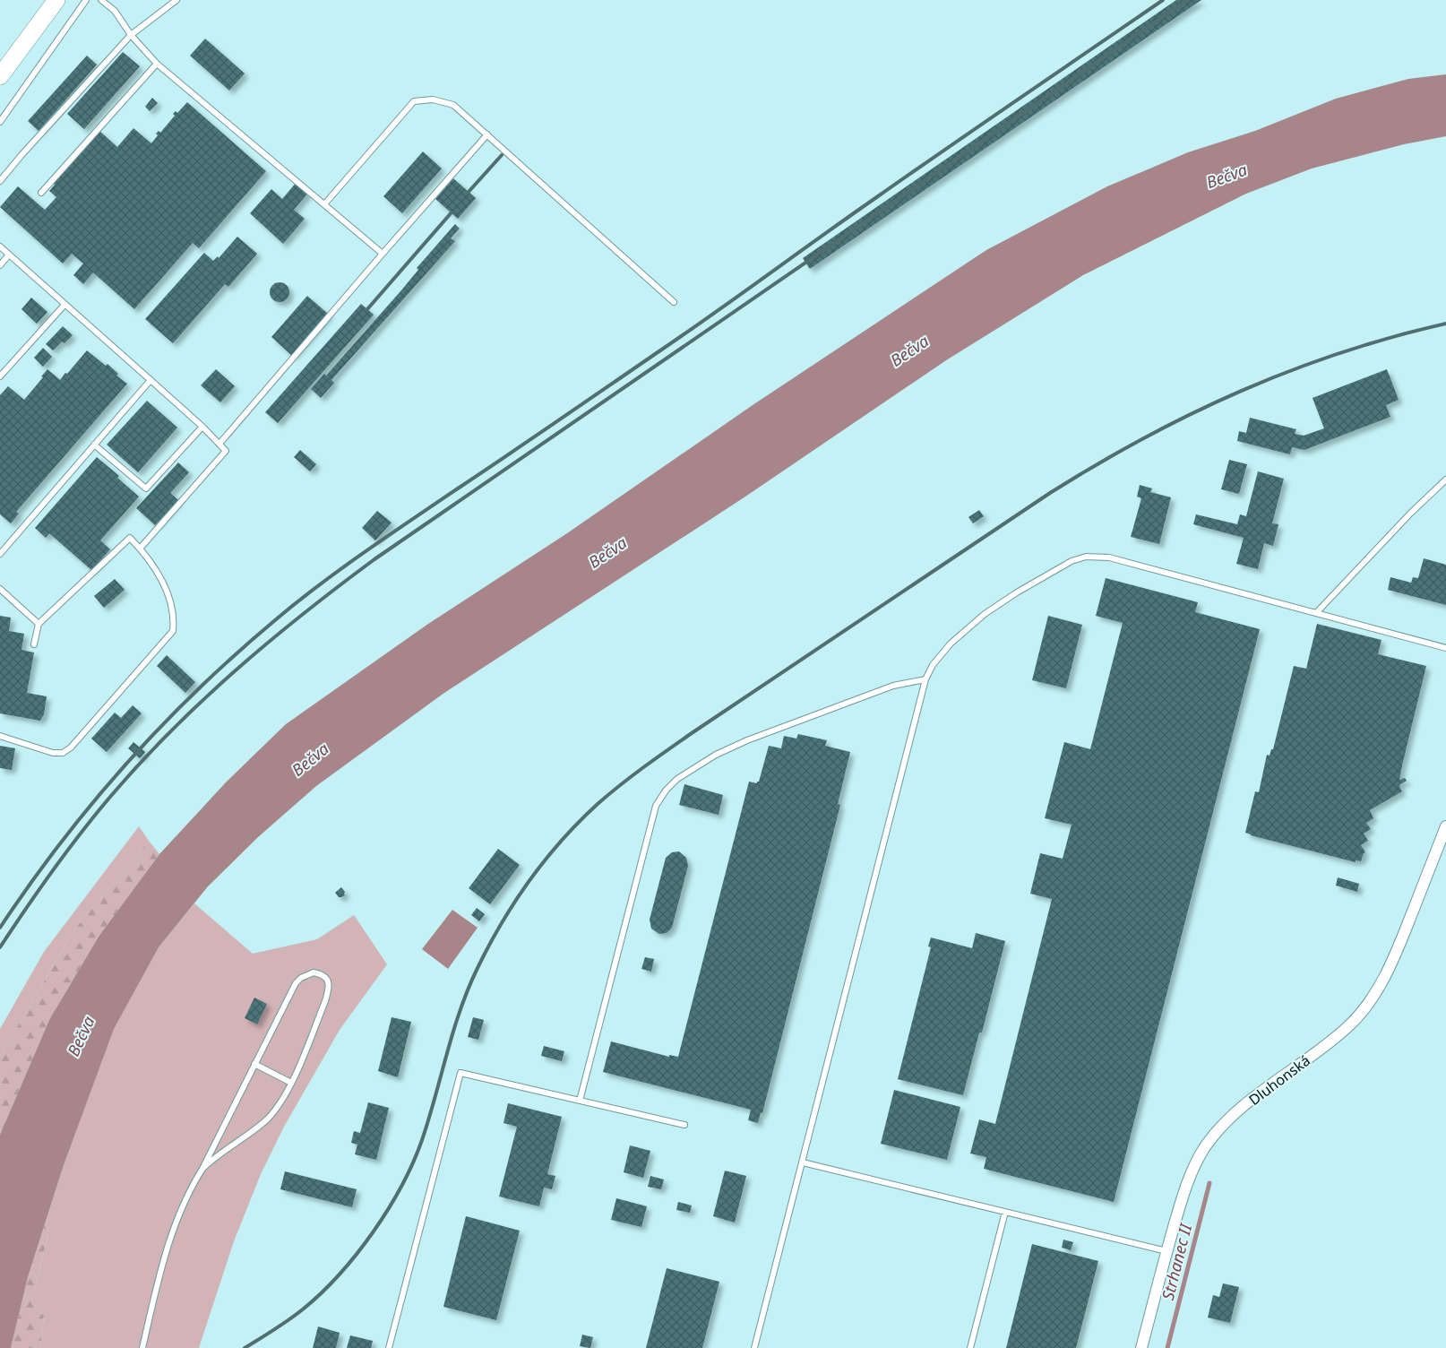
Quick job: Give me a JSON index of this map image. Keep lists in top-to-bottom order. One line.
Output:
{"streets":{"street":["Dluhonská"]},"water":["Bečva","Strhanec II"]}
